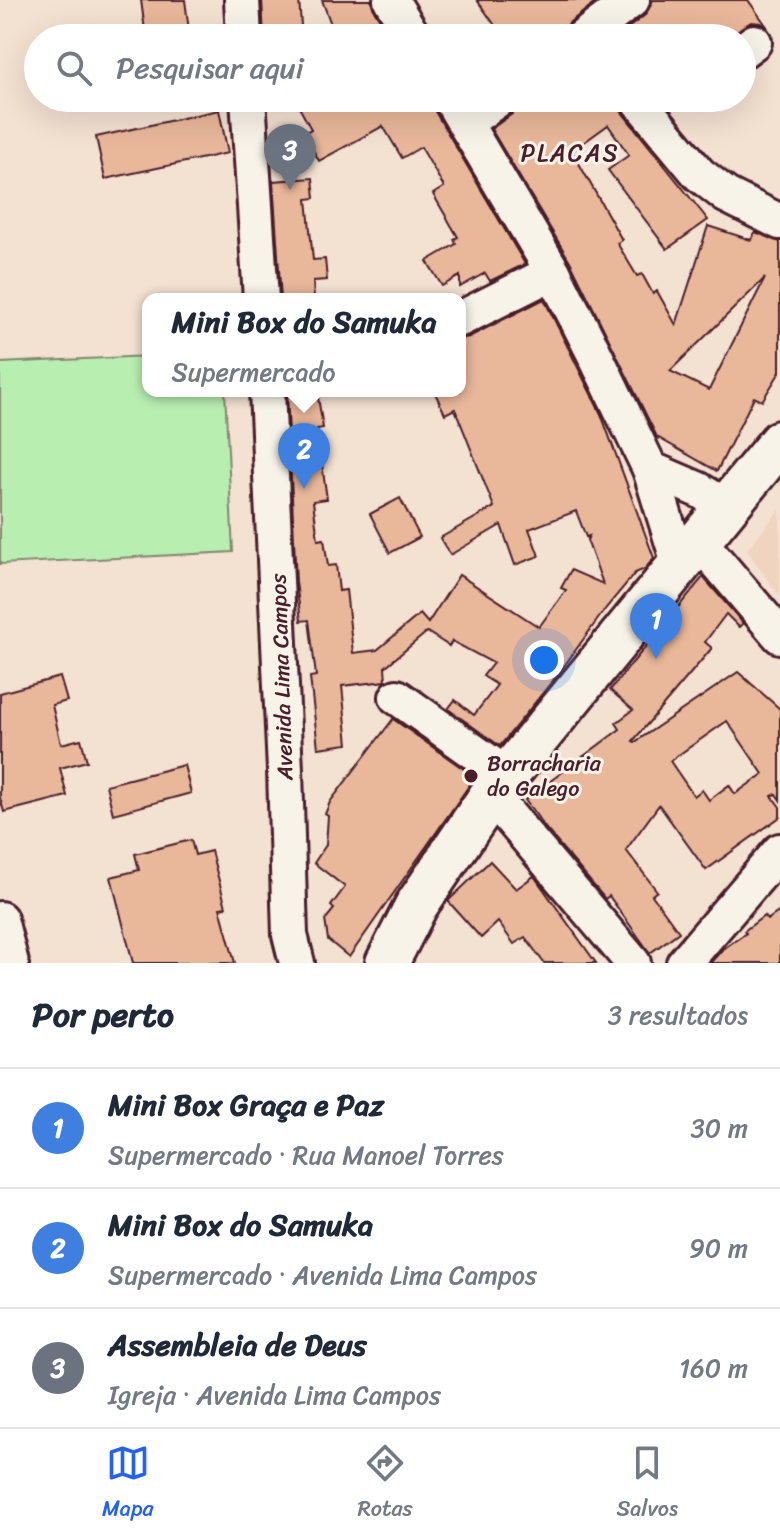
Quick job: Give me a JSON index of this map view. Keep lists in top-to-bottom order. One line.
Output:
{"streets":{"street":["Avenida Lima Campos"]},"districts":["PLACAS"],"places":["Borracharia do Galego"],"page":{"search":"Pesquisar aqui","pins":["3","2","1"],"popup":["Mini Box do Samuka","Supermercado"],"heading":["Por perto","3 resultados"],"list":[{"mark":"1","name":"Mini Box Graça e Paz","note":"Supermercado · Rua Manoel Torres","value":"30 m"},{"mark":"2","name":"Mini Box do Samuka","note":"Supermercado · Avenida Lima Campos","value":"90 m"},{"mark":"3","name":"Assembleia de Deus","note":"Igreja · Avenida Lima Campos","value":"160 m"}],"nav":["Mapa","Rotas","Salvos"]}}
